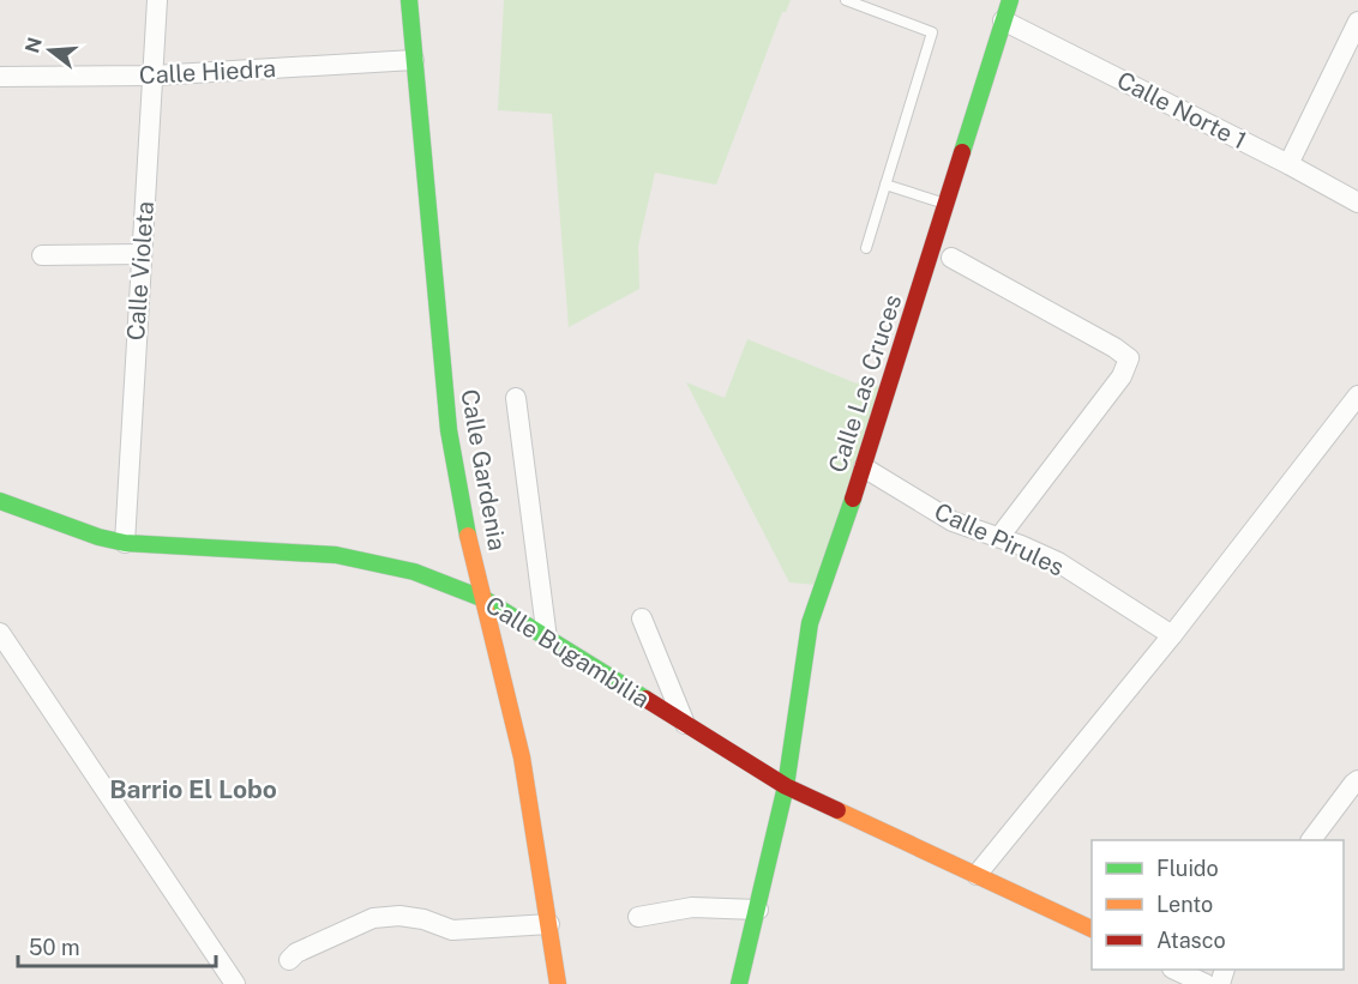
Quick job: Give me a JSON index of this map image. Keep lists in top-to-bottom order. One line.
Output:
{"streets":{"street":["Calle Hiedra","Calle Norte 1","Calle Violeta","Calle Las Cruces","Calle Gardenia","Calle Pirules","Calle Bugambilia"]},"crossings":[["Calle Hiedra","Calle Violeta"],["Calle Hiedra","Calle Gardenia"],["Calle Norte 1","Calle Las Cruces"],["Calle Violeta","Calle Bugambilia"],["Calle Las Cruces","Calle Pirules"],["Calle Las Cruces","Calle Bugambilia"],["Calle Gardenia","Calle Bugambilia"]],"districts":["Barrio El Lobo"],"legend":["Fluido","Lento","Atasco"],"scale_bar":"50 m","north":"left"}
